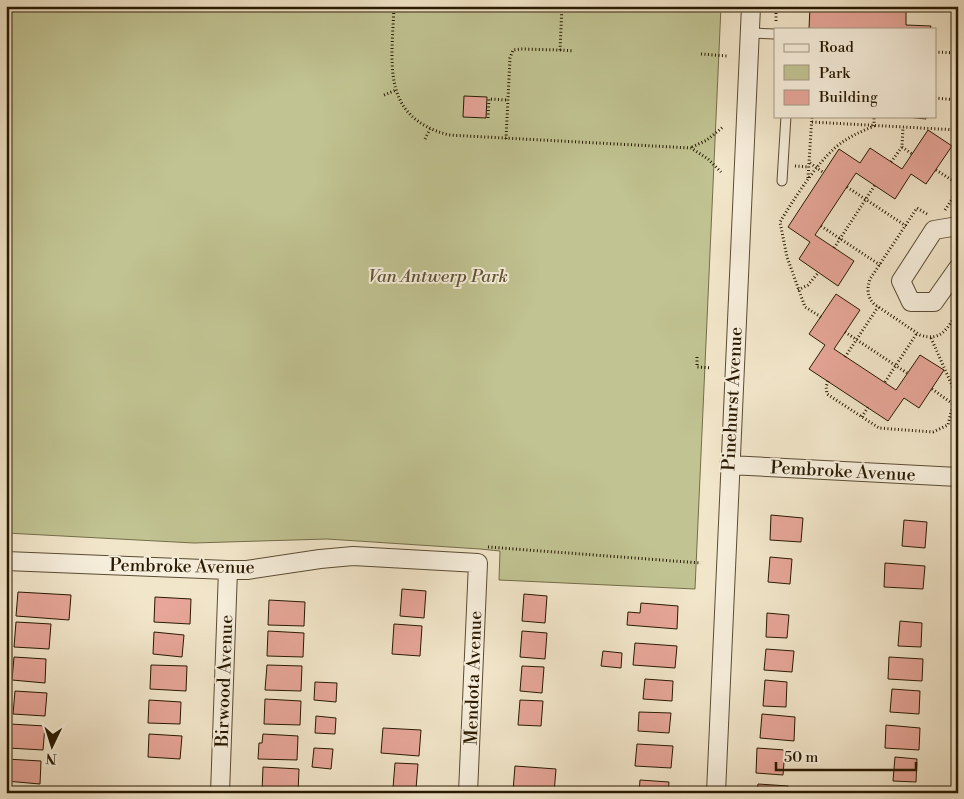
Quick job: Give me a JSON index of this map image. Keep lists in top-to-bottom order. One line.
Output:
{"streets":{"street":["Pinehurst Avenue","Pembroke Avenue","Mendota Avenue","Birwood Avenue"]},"crossings":[["Pinehurst Avenue","Pembroke Avenue"],["Pembroke Avenue","Mendota Avenue"],["Pembroke Avenue","Birwood Avenue"]],"parks":["Van Antwerp Park"],"legend":["Road","Park","Building"],"scale_bar":"50 m","north":"bottom"}
